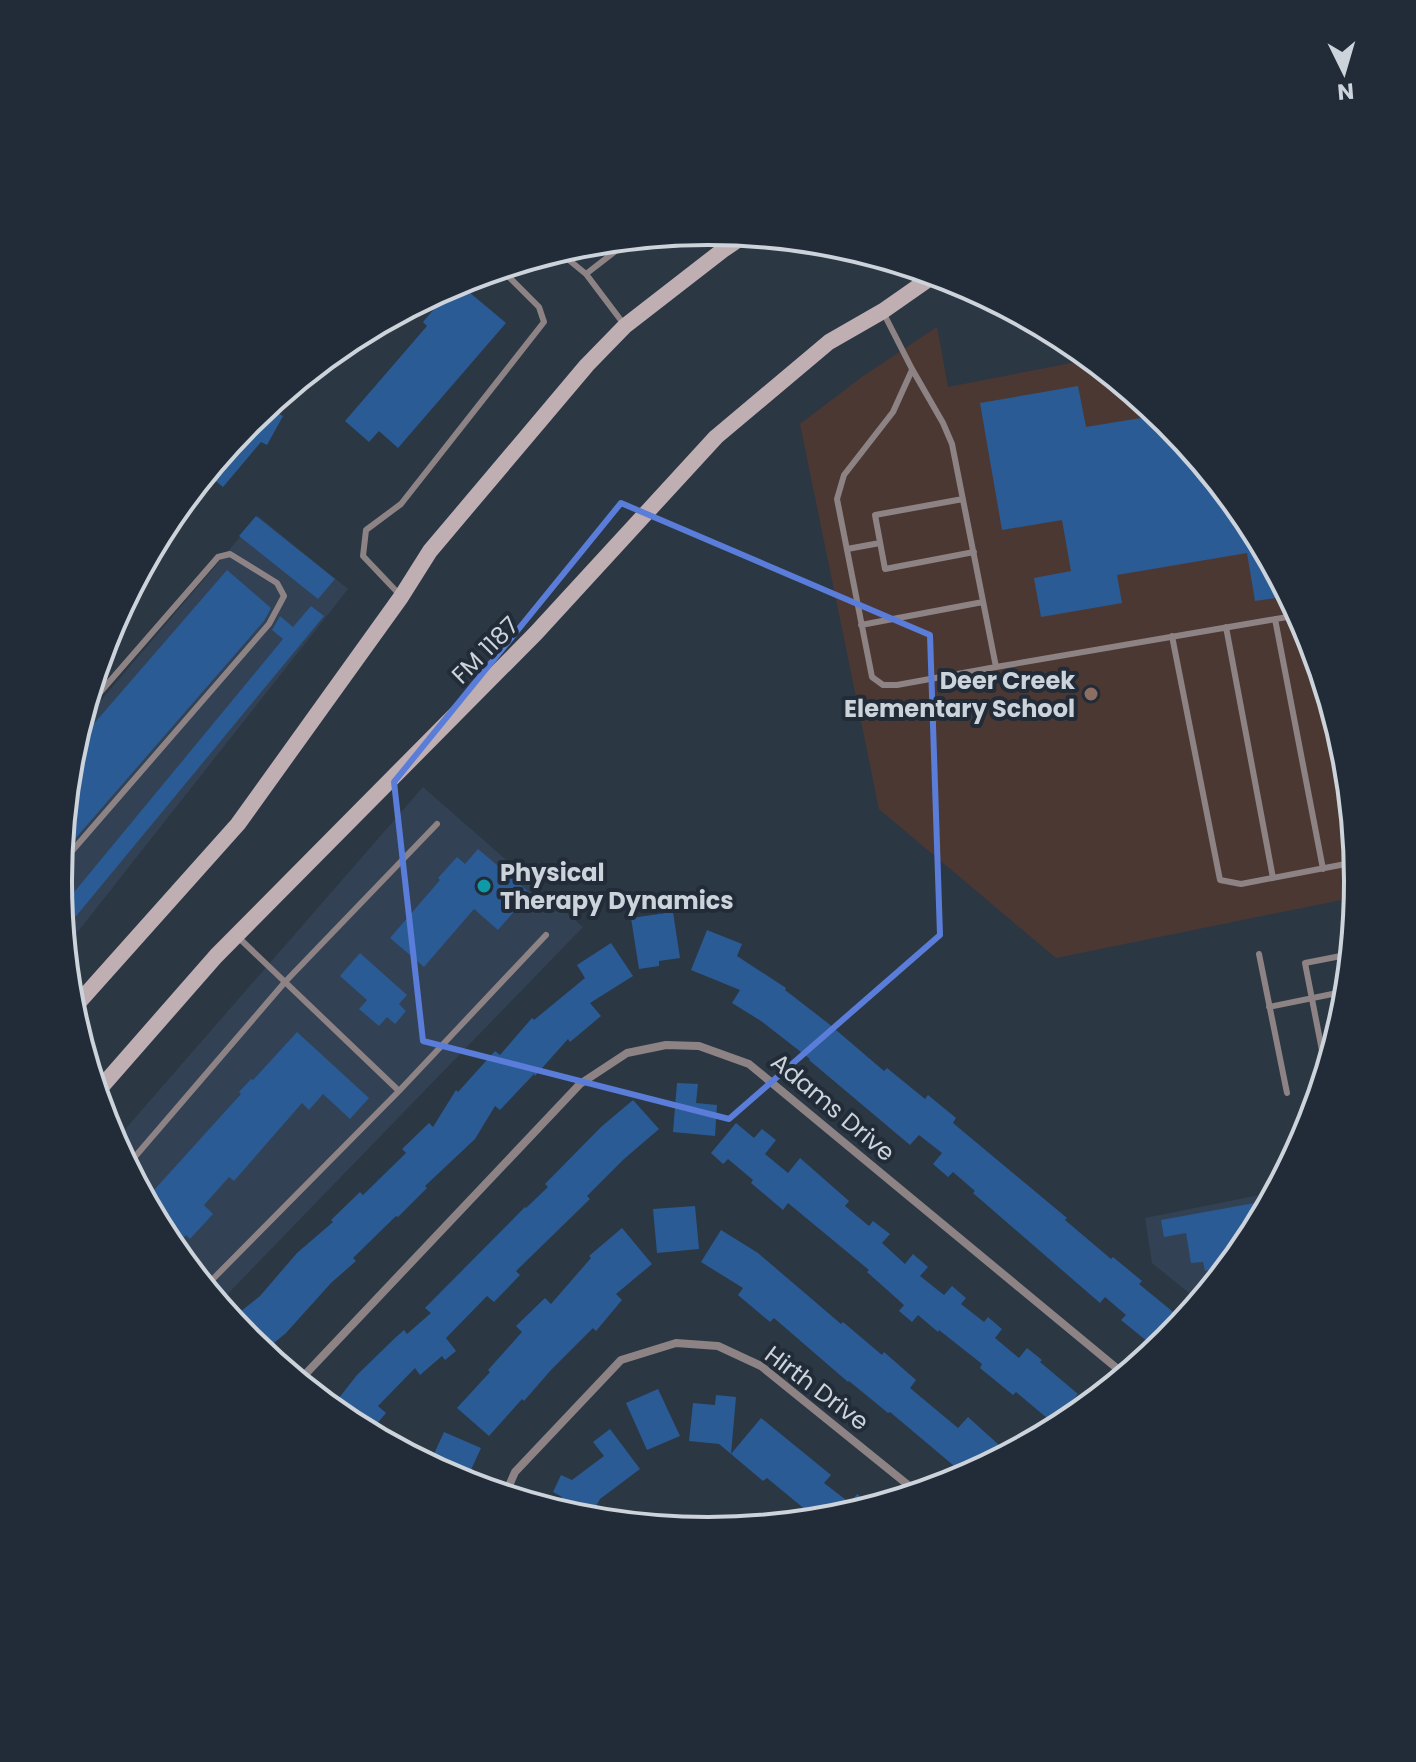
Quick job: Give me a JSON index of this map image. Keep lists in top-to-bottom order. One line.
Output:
{"streets":{"main road":["FM 1187"],"street":["Adams Drive","Hirth Drive"]},"places":["Deer Creek Elementary School","Physical Therapy Dynamics"],"north":"bottom"}
